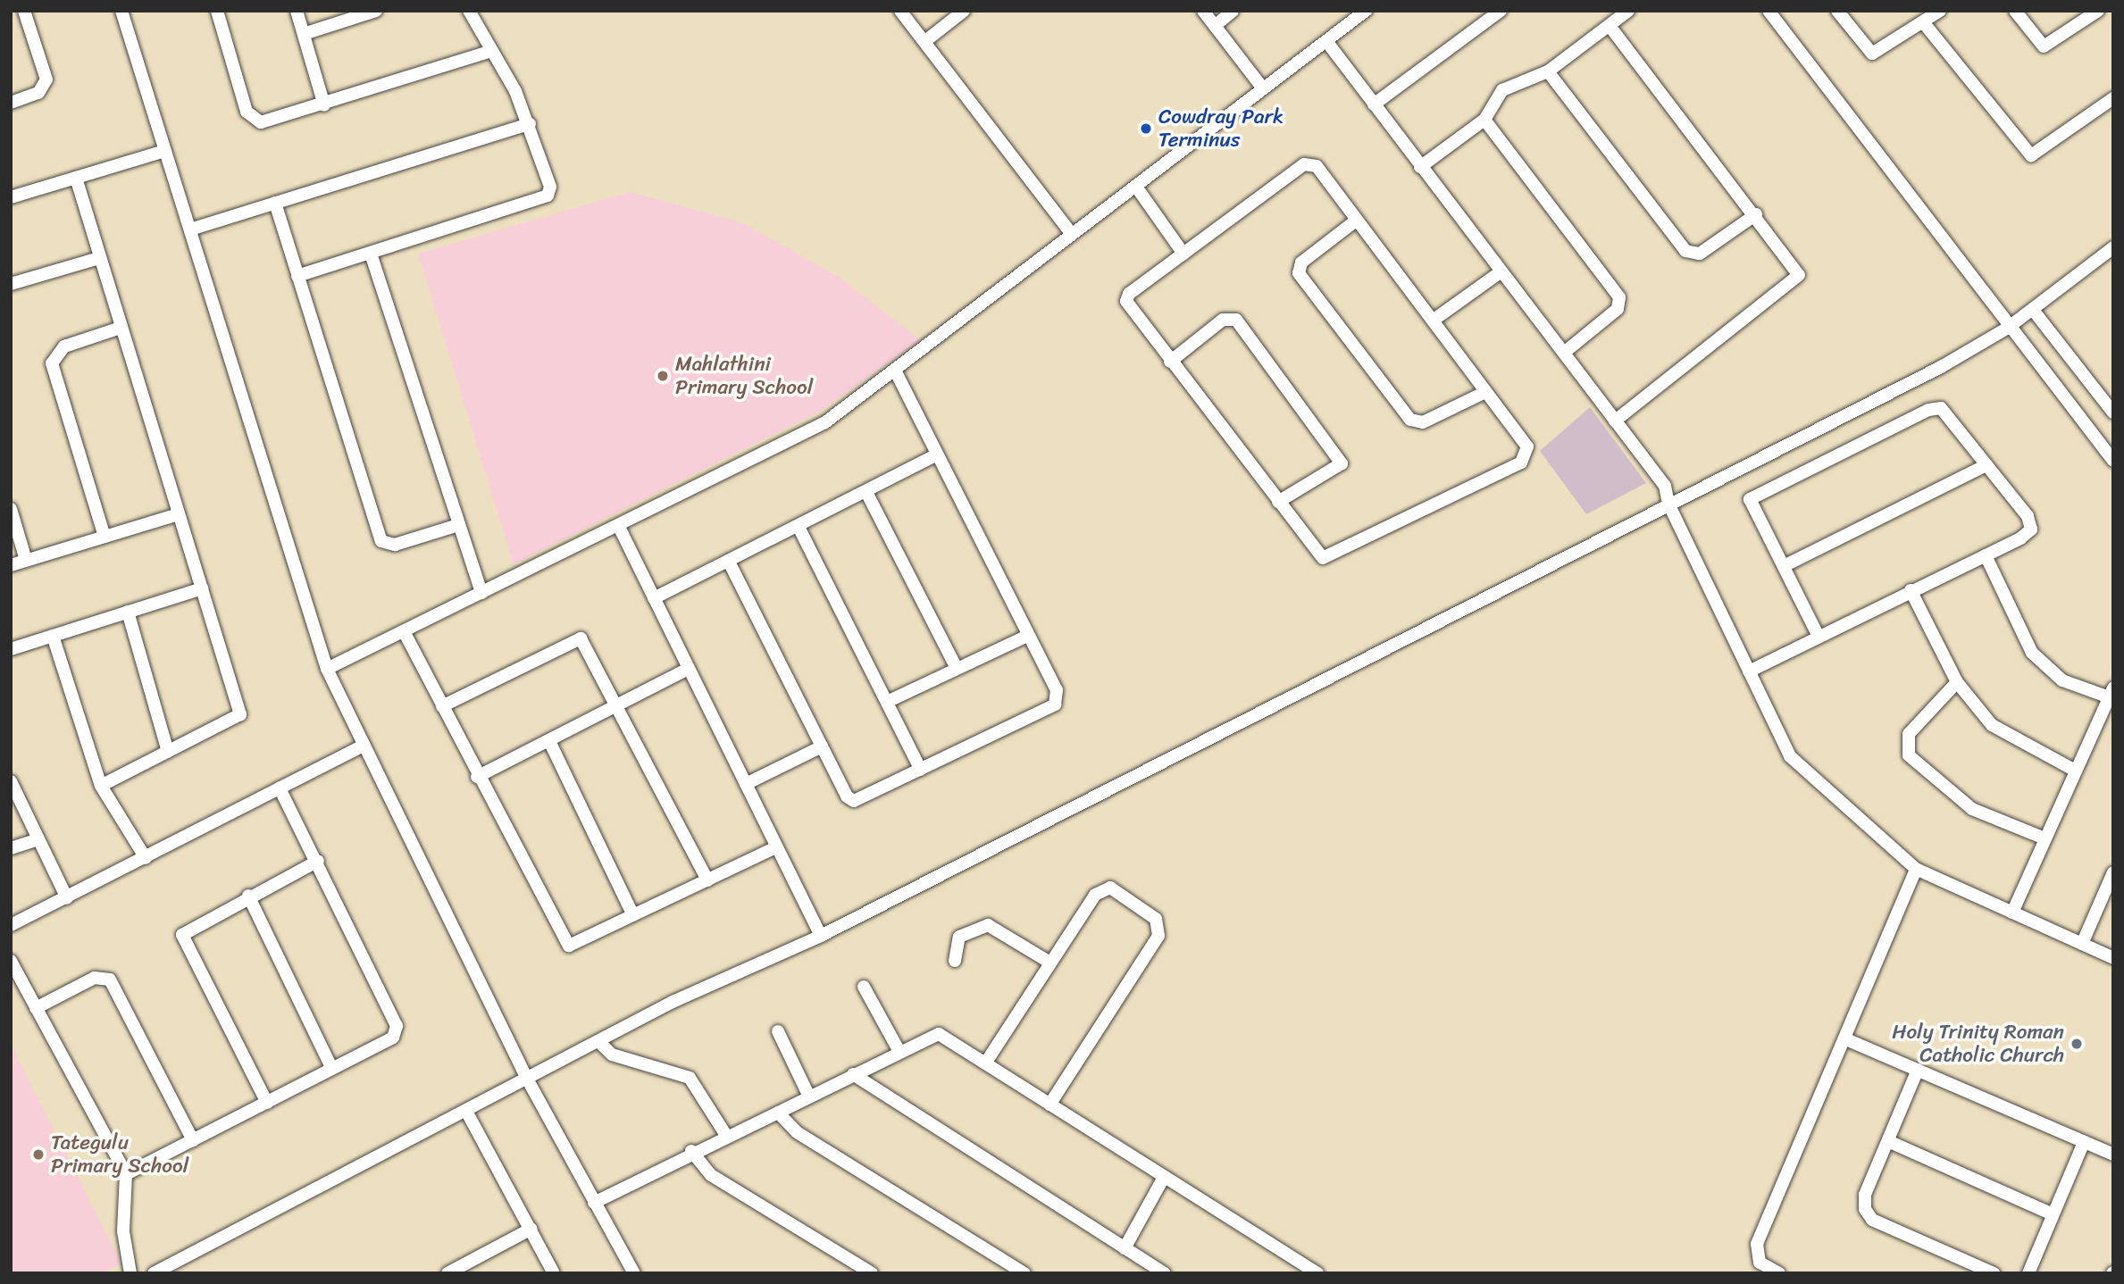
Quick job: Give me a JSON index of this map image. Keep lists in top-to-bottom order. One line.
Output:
{"places":["Cowdray Park Terminus","Mahlathini Primary School","Holy Trinity Roman Catholic Church","Tategulu Primary School"]}
